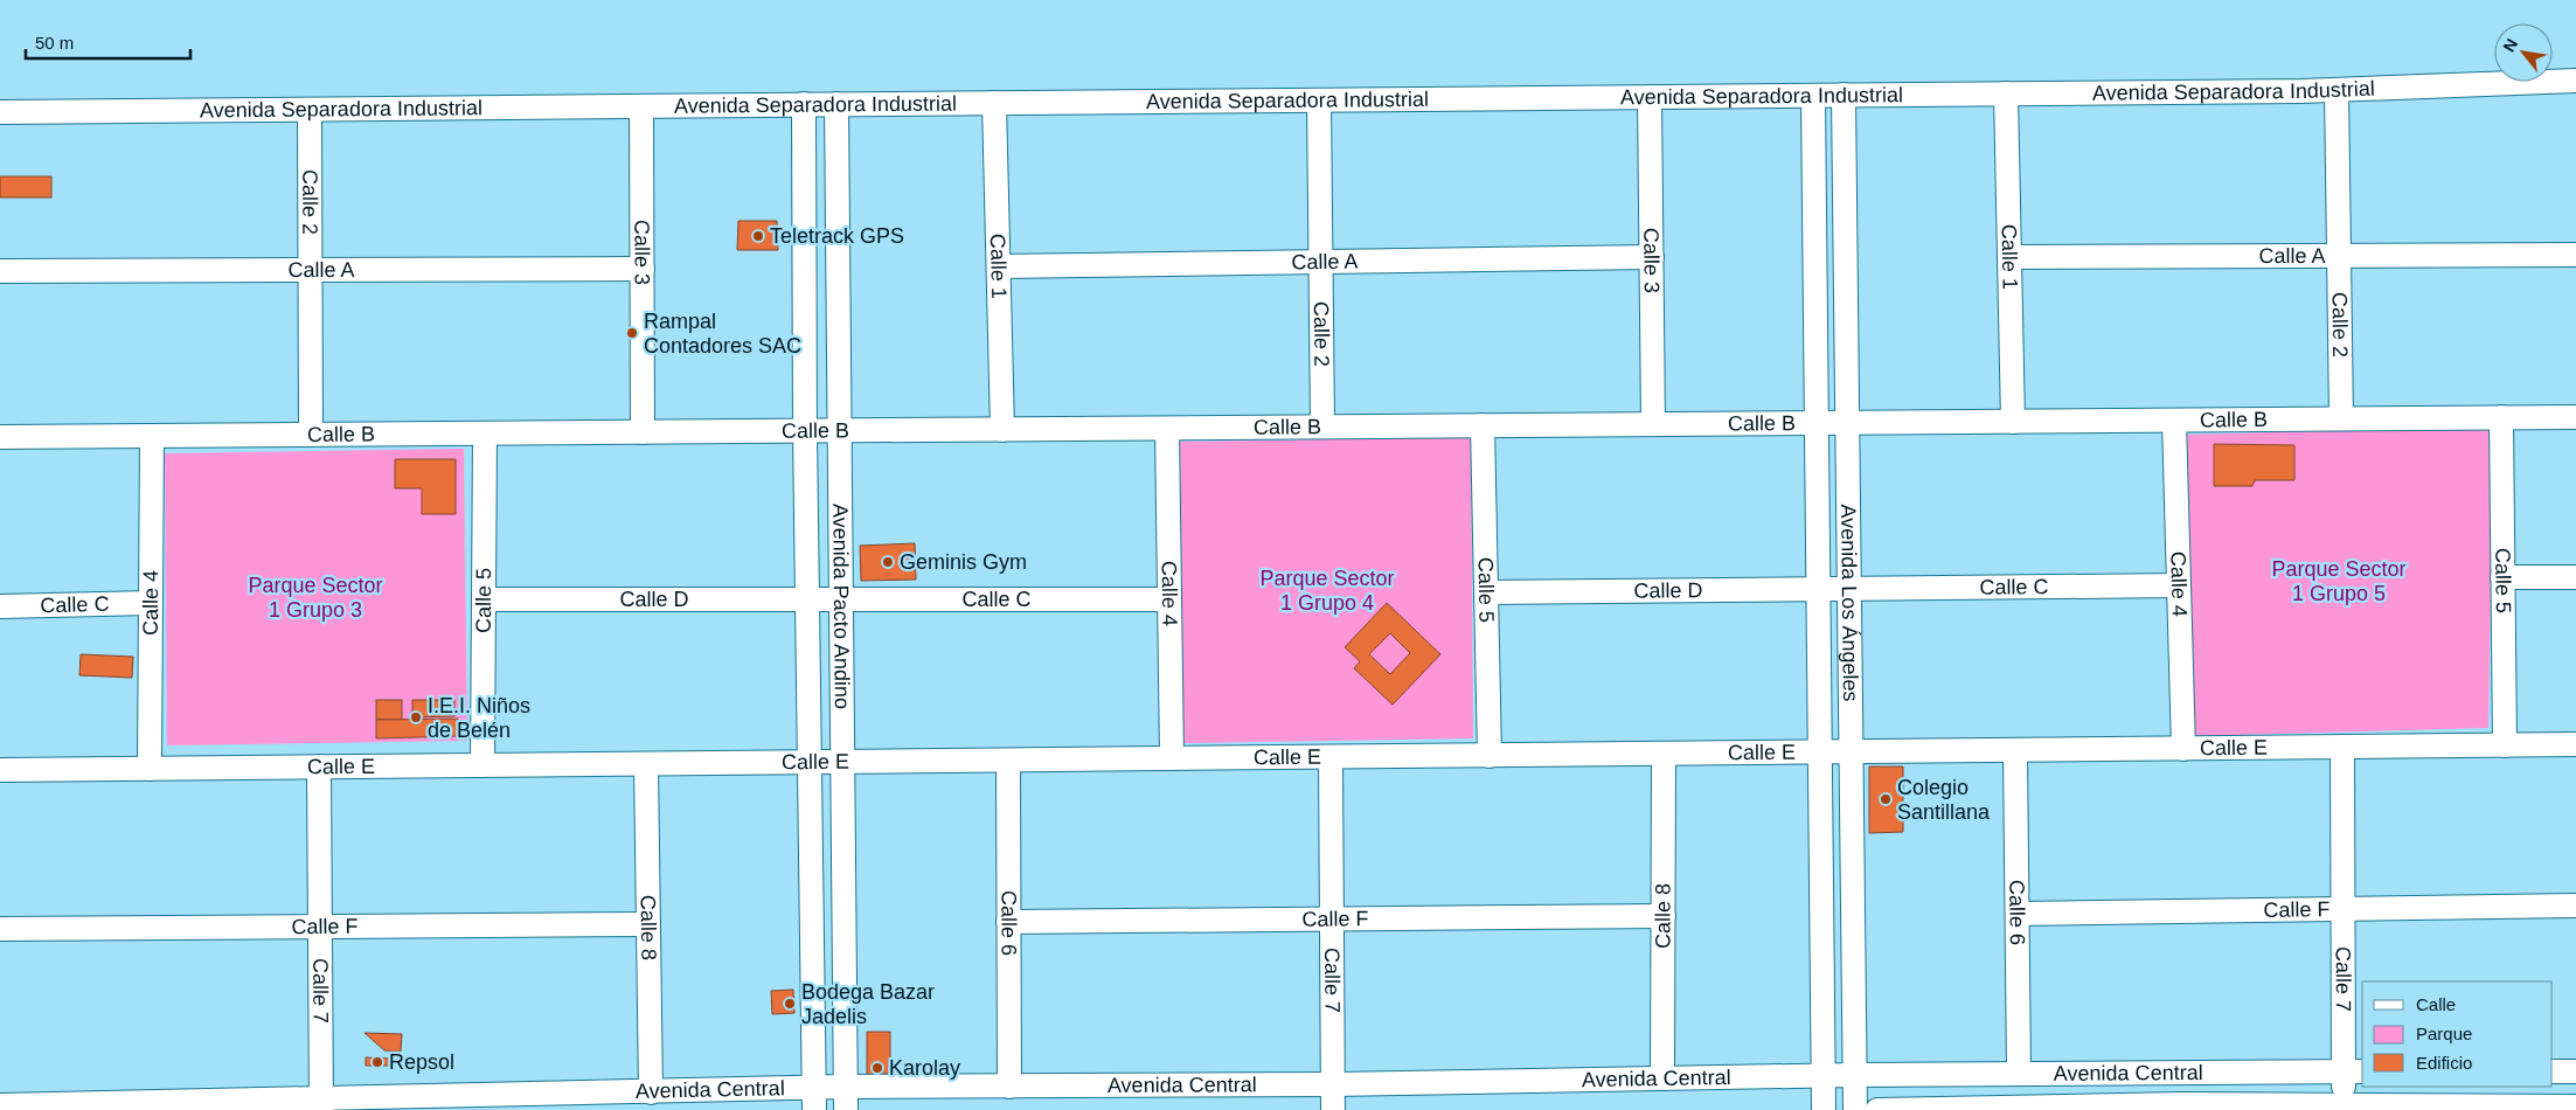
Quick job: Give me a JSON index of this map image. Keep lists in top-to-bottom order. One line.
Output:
{"streets":{"street":["Avenida Separadora Industrial","Calle 2","Calle 3","Calle A","Calle 1","Calle B","Calle 5","Calle 4","Calle C","Calle D","Avenida Los Ángeles","Avenida Pacto Andino","Calle E","Calle F","Calle 6","Calle 8","Calle 7","Avenida Central"]},"crossings":[["Avenida Separadora Industrial","Calle 2"],["Avenida Separadora Industrial","Calle 3"],["Avenida Separadora Industrial","Calle 1"],["Avenida Separadora Industrial","Avenida Los Ángeles"],["Avenida Separadora Industrial","Avenida Pacto Andino"],["Calle 2","Calle A"],["Calle 2","Calle B"],["Calle 3","Calle A"],["Calle 3","Calle B"],["Calle A","Calle 1"],["Calle 1","Calle B"],["Calle B","Calle 5"],["Calle B","Calle 4"],["Calle B","Avenida Los Ángeles"],["Calle B","Avenida Pacto Andino"],["Calle 5","Calle D"],["Calle 5","Calle E"],["Calle 4","Calle C"],["Calle 4","Calle E"],["Calle C","Calle D"],["Calle C","Avenida Los Ángeles"],["Calle C","Avenida Pacto Andino"],["Calle D","Avenida Los Ángeles"],["Calle D","Avenida Pacto Andino"],["Avenida Los Ángeles","Calle E"],["Avenida Los Ángeles","Avenida Central"],["Avenida Pacto Andino","Calle E"],["Avenida Pacto Andino","Avenida Central"],["Calle E","Calle 6"],["Calle E","Calle 8"],["Calle E","Calle 7"],["Calle F","Calle 6"],["Calle F","Calle 8"],["Calle F","Calle 7"],["Calle 6","Avenida Central"],["Calle 8","Avenida Central"],["Calle 7","Avenida Central"]],"parks":["Parque Sector 1 Grupo 5","Parque Sector 1 Grupo 4","Parque Sector 1 Grupo 3"],"places":["Teletrack GPS","Rampal Contadores SAC","Geminis Gym","I.E.I. Niños de Belén","Colegio Santillana","Bodega Bazar Jadelis","Repsol","Karolay"],"legend":["Calle","Parque","Edificio"],"scale_bar":"50 m","north":"top left"}
